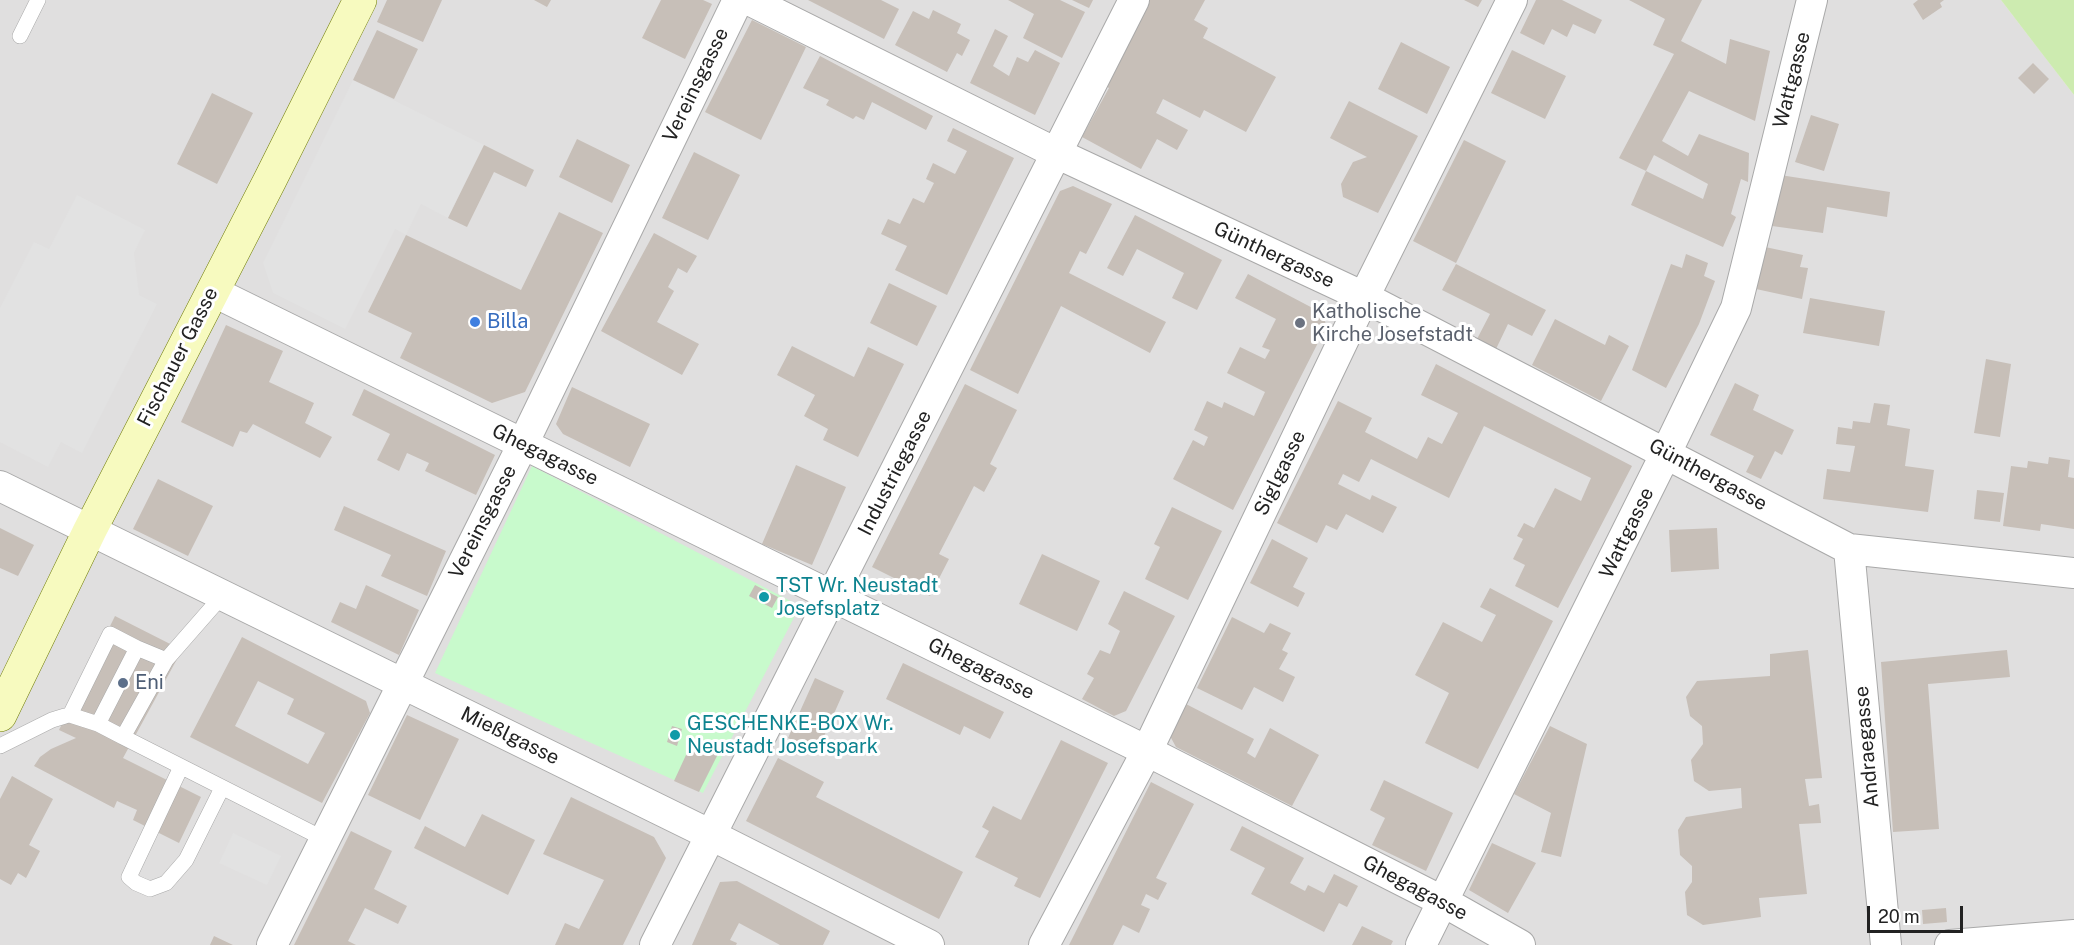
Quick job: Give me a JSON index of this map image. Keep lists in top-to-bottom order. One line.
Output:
{"streets":{"main road":["Fischauer Gasse"],"street":["Wattgasse","Vereinsgasse","Günthergasse","Ghegagasse","Industriegasse","Siglgasse","Mießlgasse","Andraegasse"]},"crossings":[["Wattgasse","Günthergasse"],["Wattgasse","Ghegagasse"],["Vereinsgasse","Ghegagasse"],["Vereinsgasse","Mießlgasse"],["Günthergasse","Industriegasse"],["Günthergasse","Siglgasse"],["Günthergasse","Andraegasse"],["Fischauer Gasse","Ghegagasse"],["Fischauer Gasse","Mießlgasse"],["Ghegagasse","Industriegasse"],["Ghegagasse","Siglgasse"],["Industriegasse","Mießlgasse"]],"places":["Billa","Katholische Kirche Josefstadt","TST Wr. Neustadt Josefsplatz","Eni","GESCHENKE-BOX Wr. Neustadt Josefspark"],"scale_bar":"20 m"}
